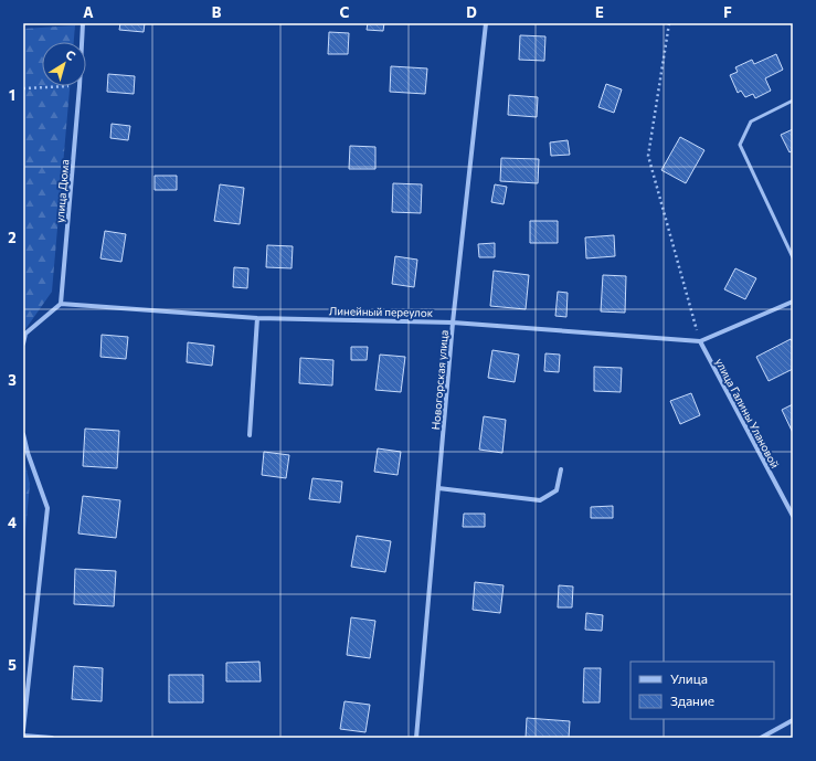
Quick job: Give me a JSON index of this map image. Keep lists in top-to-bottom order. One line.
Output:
{"streets":{"street":["улица Дюма","Линейный переулок","Новогорская улица","улица Галины Улановой"]},"crossings":[["улица Дюма","Линейный переулок"],["Линейный переулок","Новогорская улица"],["Линейный переулок","улица Галины Улановой"]],"legend":["Улица","Здание"],"north":"top right","grid":{"columns":["A","B","C","D","E","F"],"rows":["1","2","3","4","5"]}}
